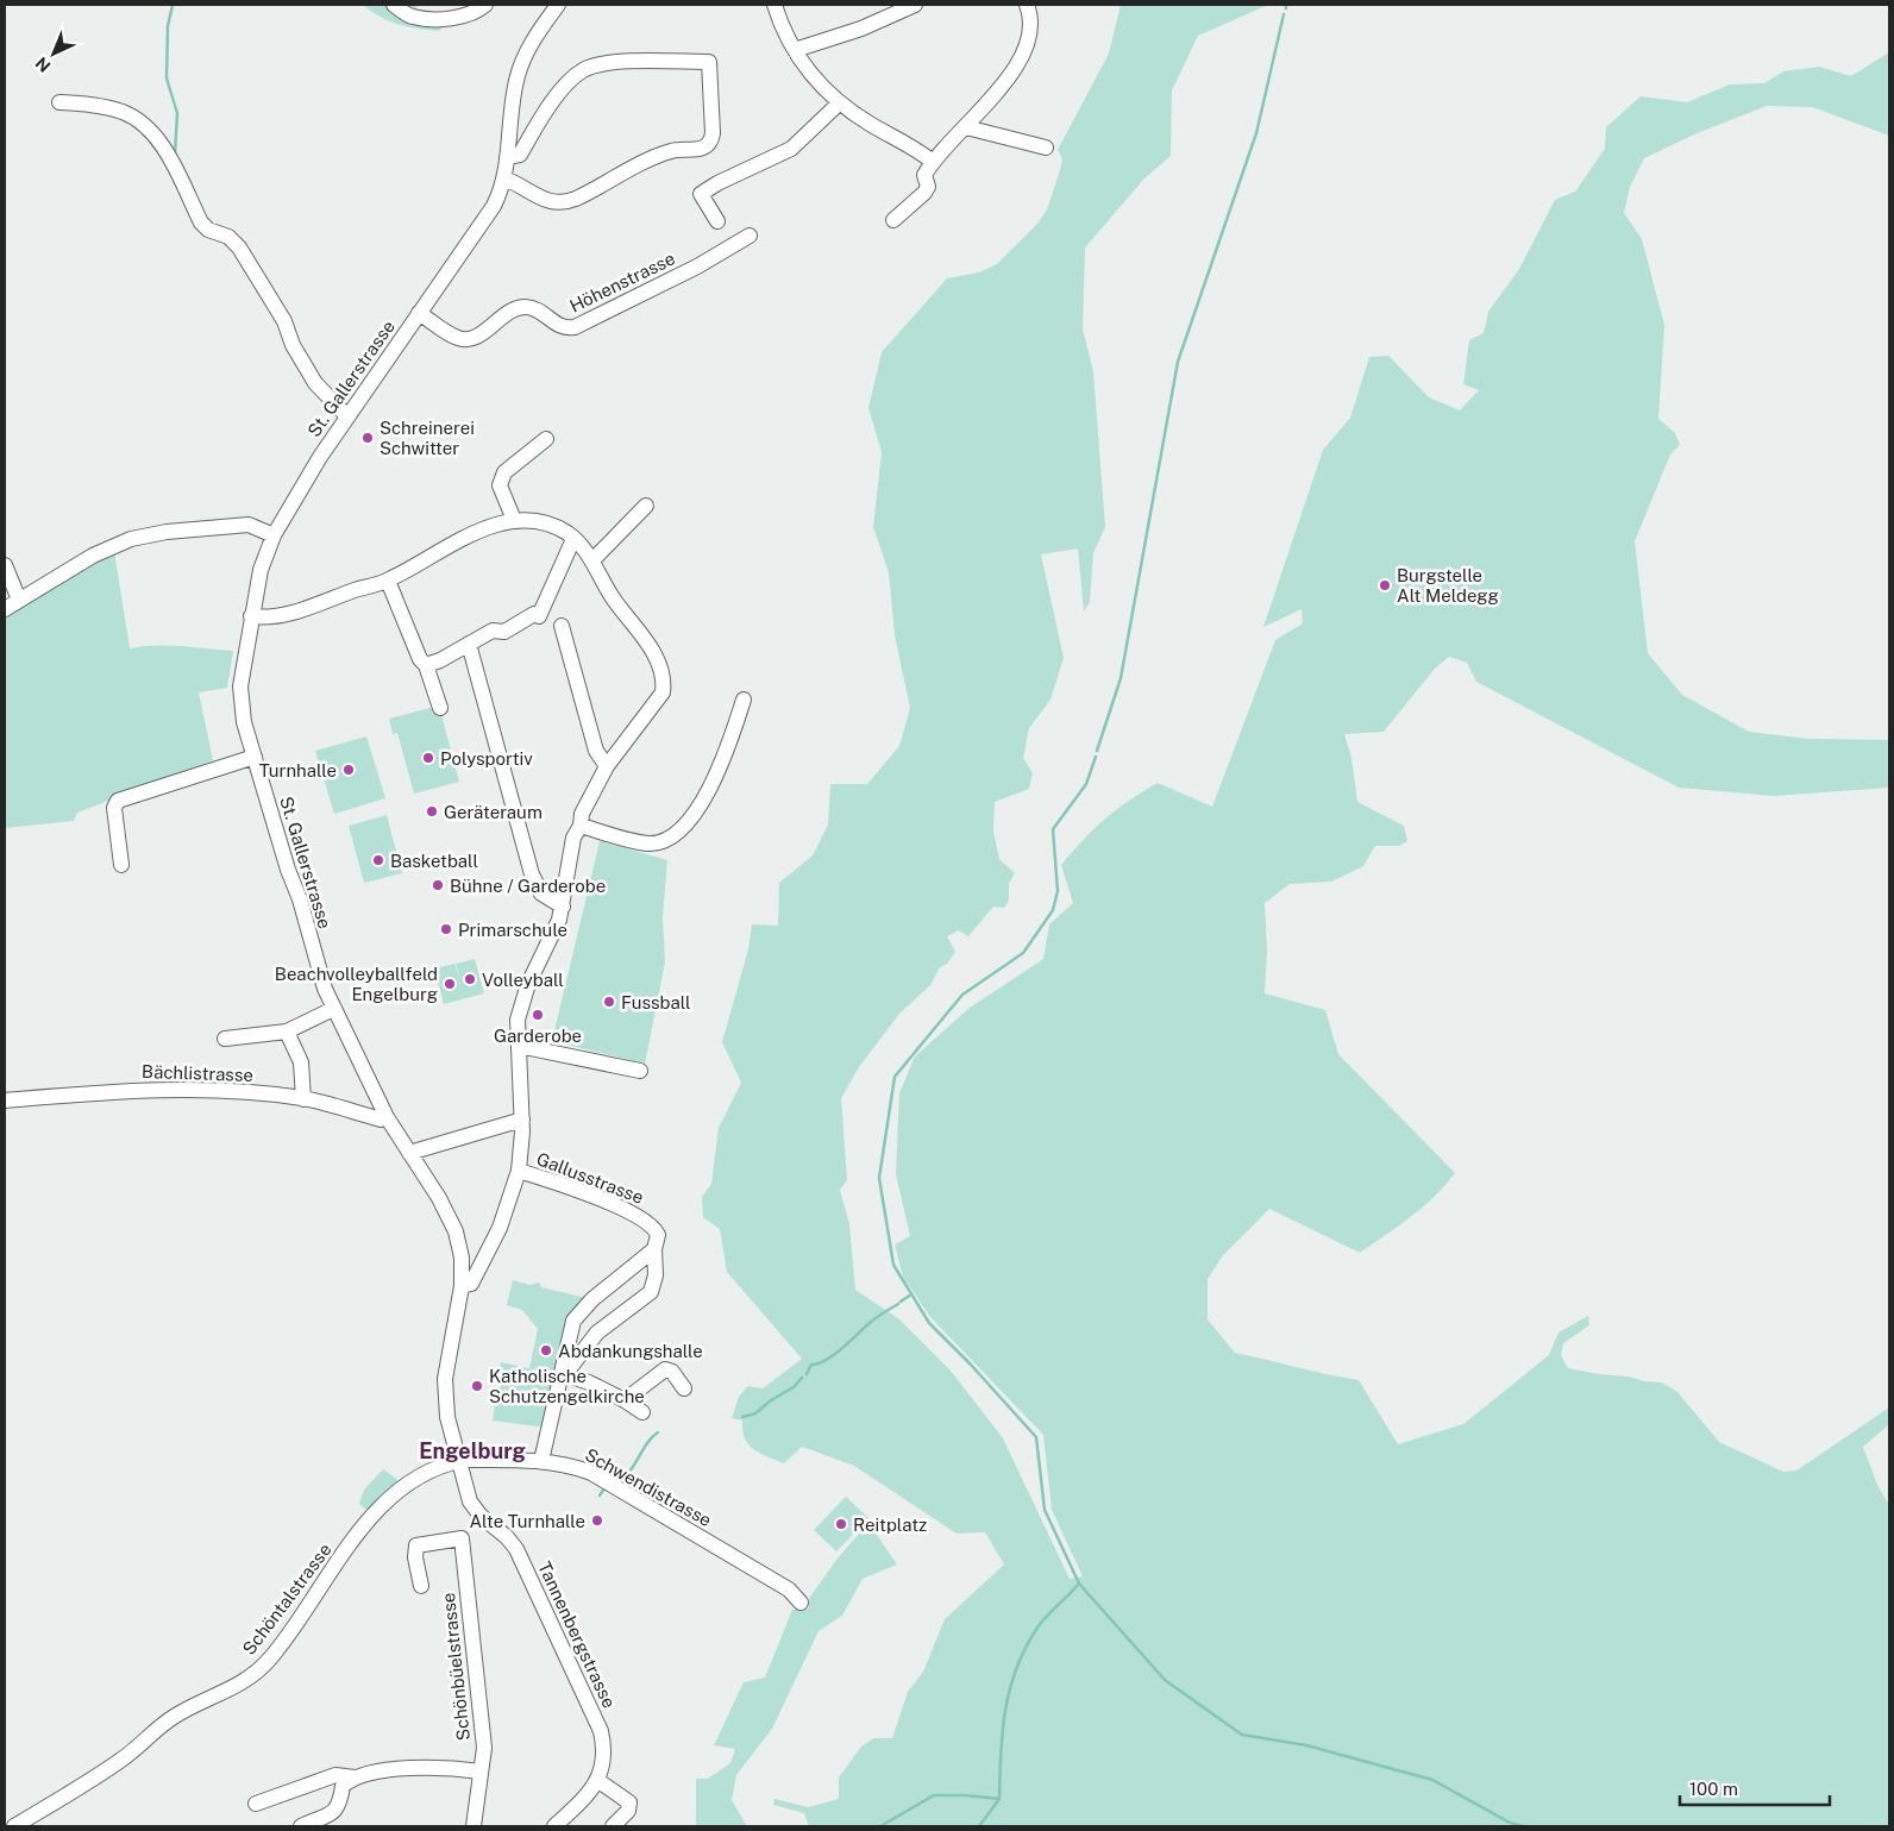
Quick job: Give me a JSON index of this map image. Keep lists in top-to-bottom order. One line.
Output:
{"streets":{"street":["Höhenstrasse","St. Gallerstrasse","Bächlistrasse","Gallusstrasse","Schwendistrasse","Schöntalstrasse","Tannenbergstrasse","Schönbüelstrasse"]},"crossings":[["Höhenstrasse","St. Gallerstrasse"],["St. Gallerstrasse","Bächlistrasse"],["St. Gallerstrasse","Schwendistrasse"],["St. Gallerstrasse","Schöntalstrasse"],["St. Gallerstrasse","Tannenbergstrasse"],["Schwendistrasse","Schöntalstrasse"],["Schwendistrasse","Tannenbergstrasse"],["Schöntalstrasse","Tannenbergstrasse"]],"districts":["Engelburg"],"places":["Schreinerei Schwitter","Burgstelle Alt Meldegg","Polysportiv","Turnhalle","Geräteraum","Basketball","Bühne / Garderobe","Primarschule","Volleyball","Beachvolleyballfeld Engelburg","Fussball","Garderobe","Abdankungshalle","Katholische Schutzengelkirche","Alte Turnhalle","Reitplatz"],"scale_bar":"100 m","north":"bottom left"}
